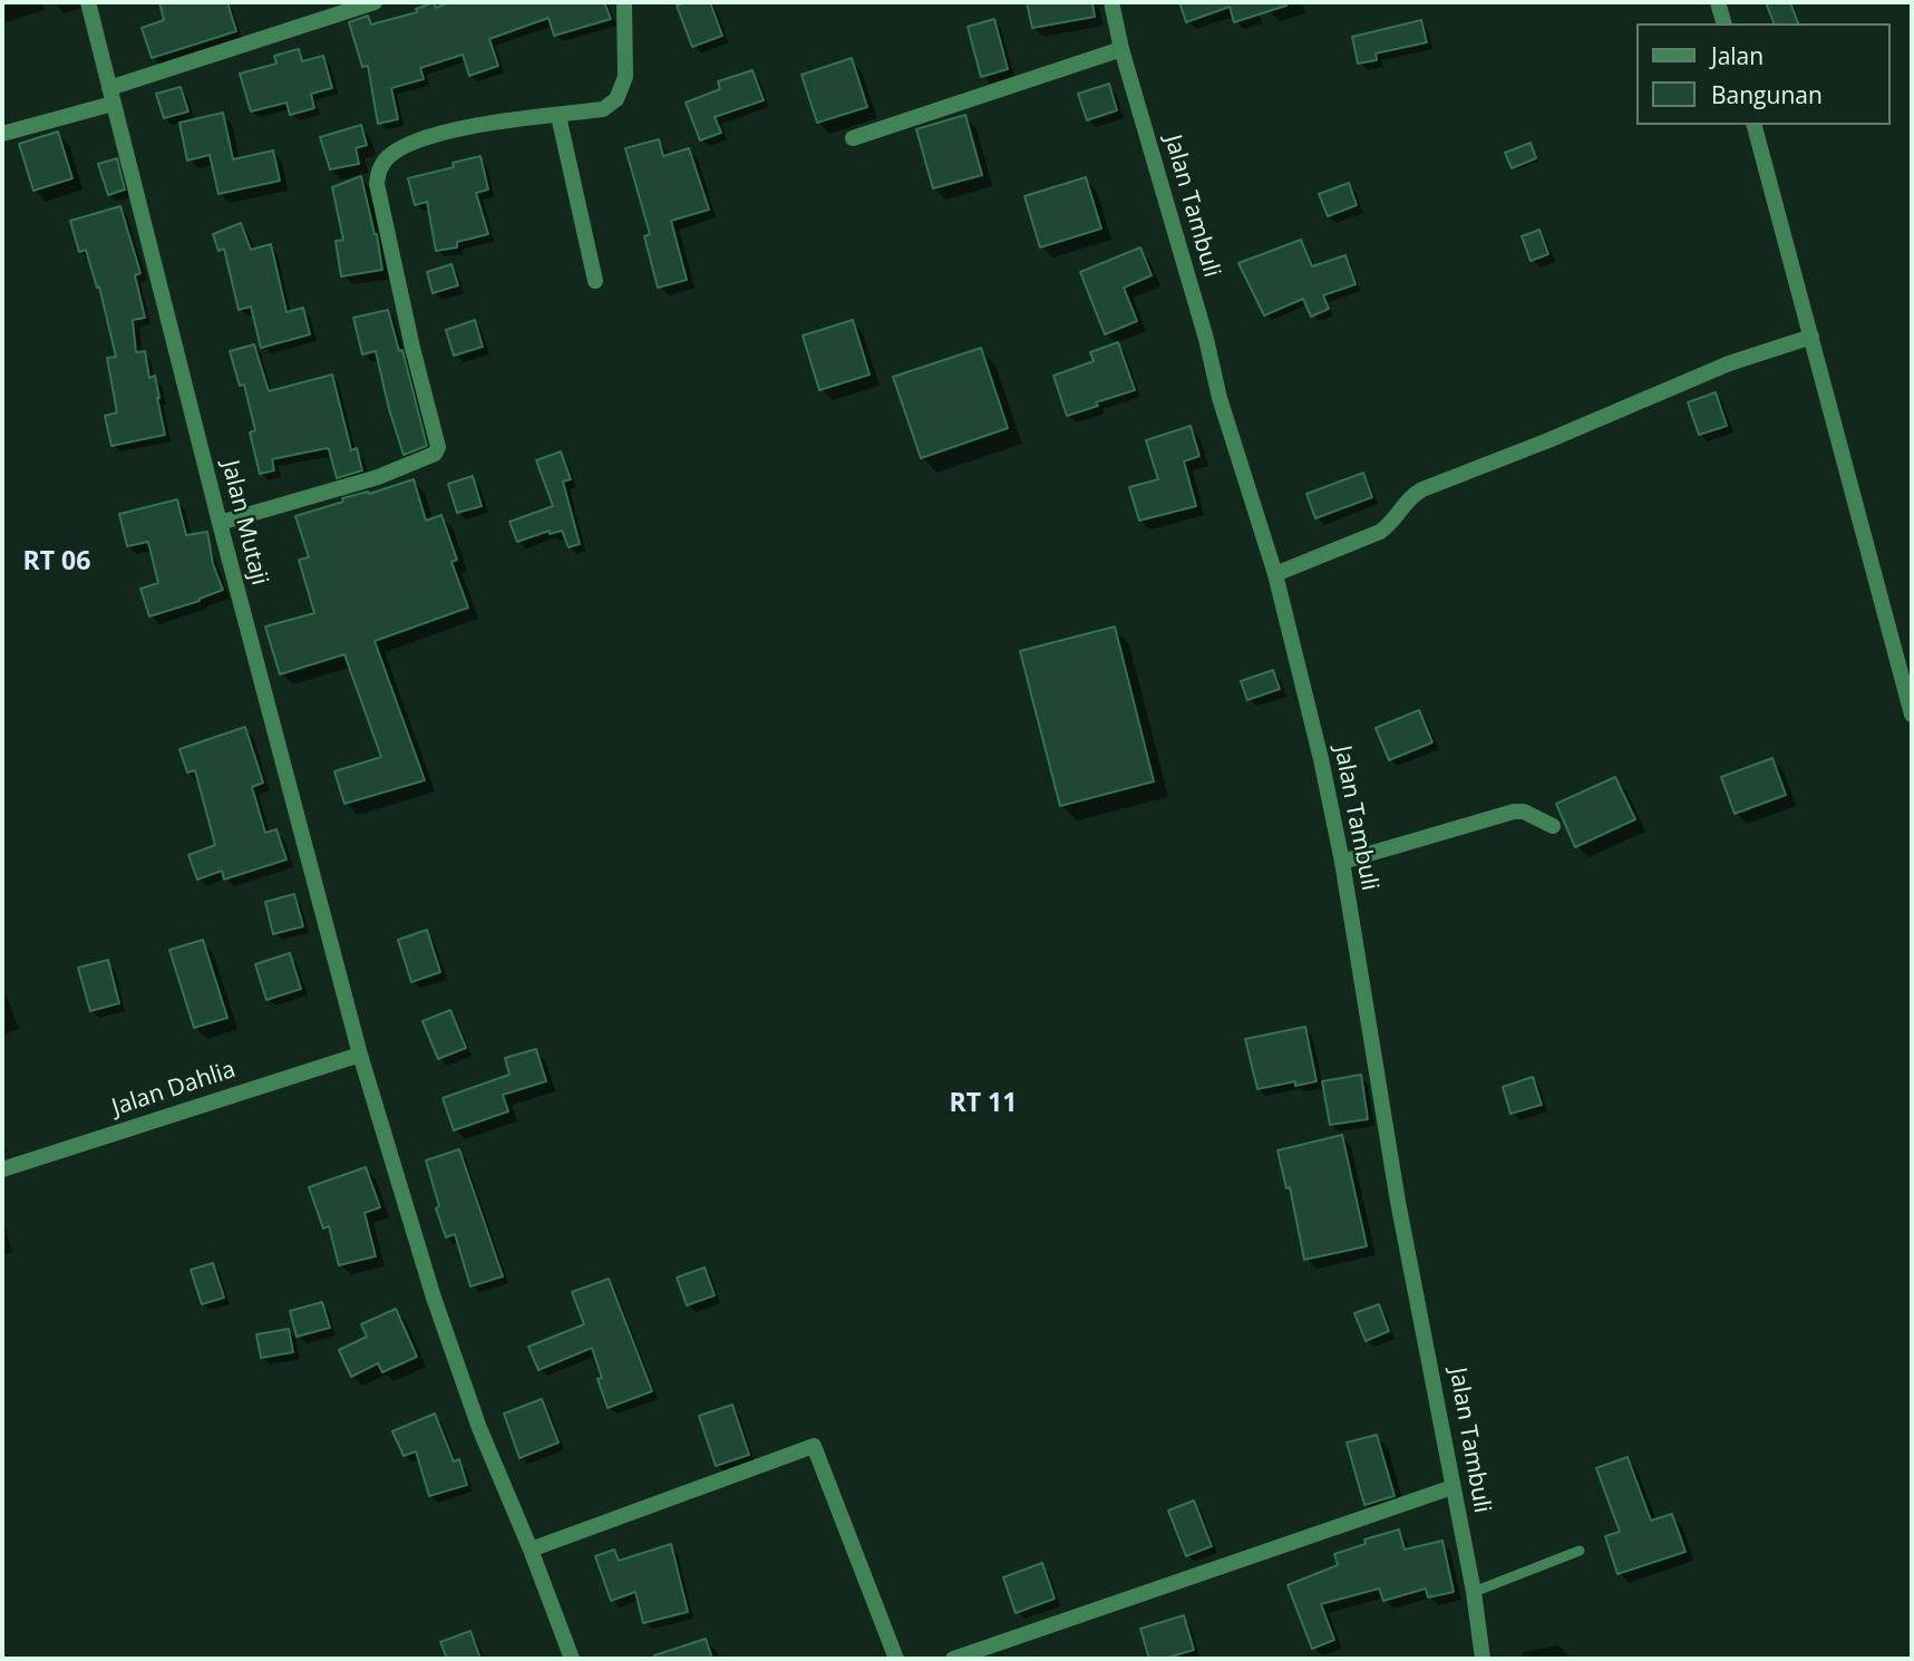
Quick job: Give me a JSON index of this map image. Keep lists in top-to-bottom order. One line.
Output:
{"streets":{"street":["Jalan Tambuli","Jalan Mutaji","Jalan Dahlia"]},"crossings":[["Jalan Mutaji","Jalan Dahlia"]],"districts":["RT 06","RT 11"],"legend":["Jalan","Bangunan"]}
